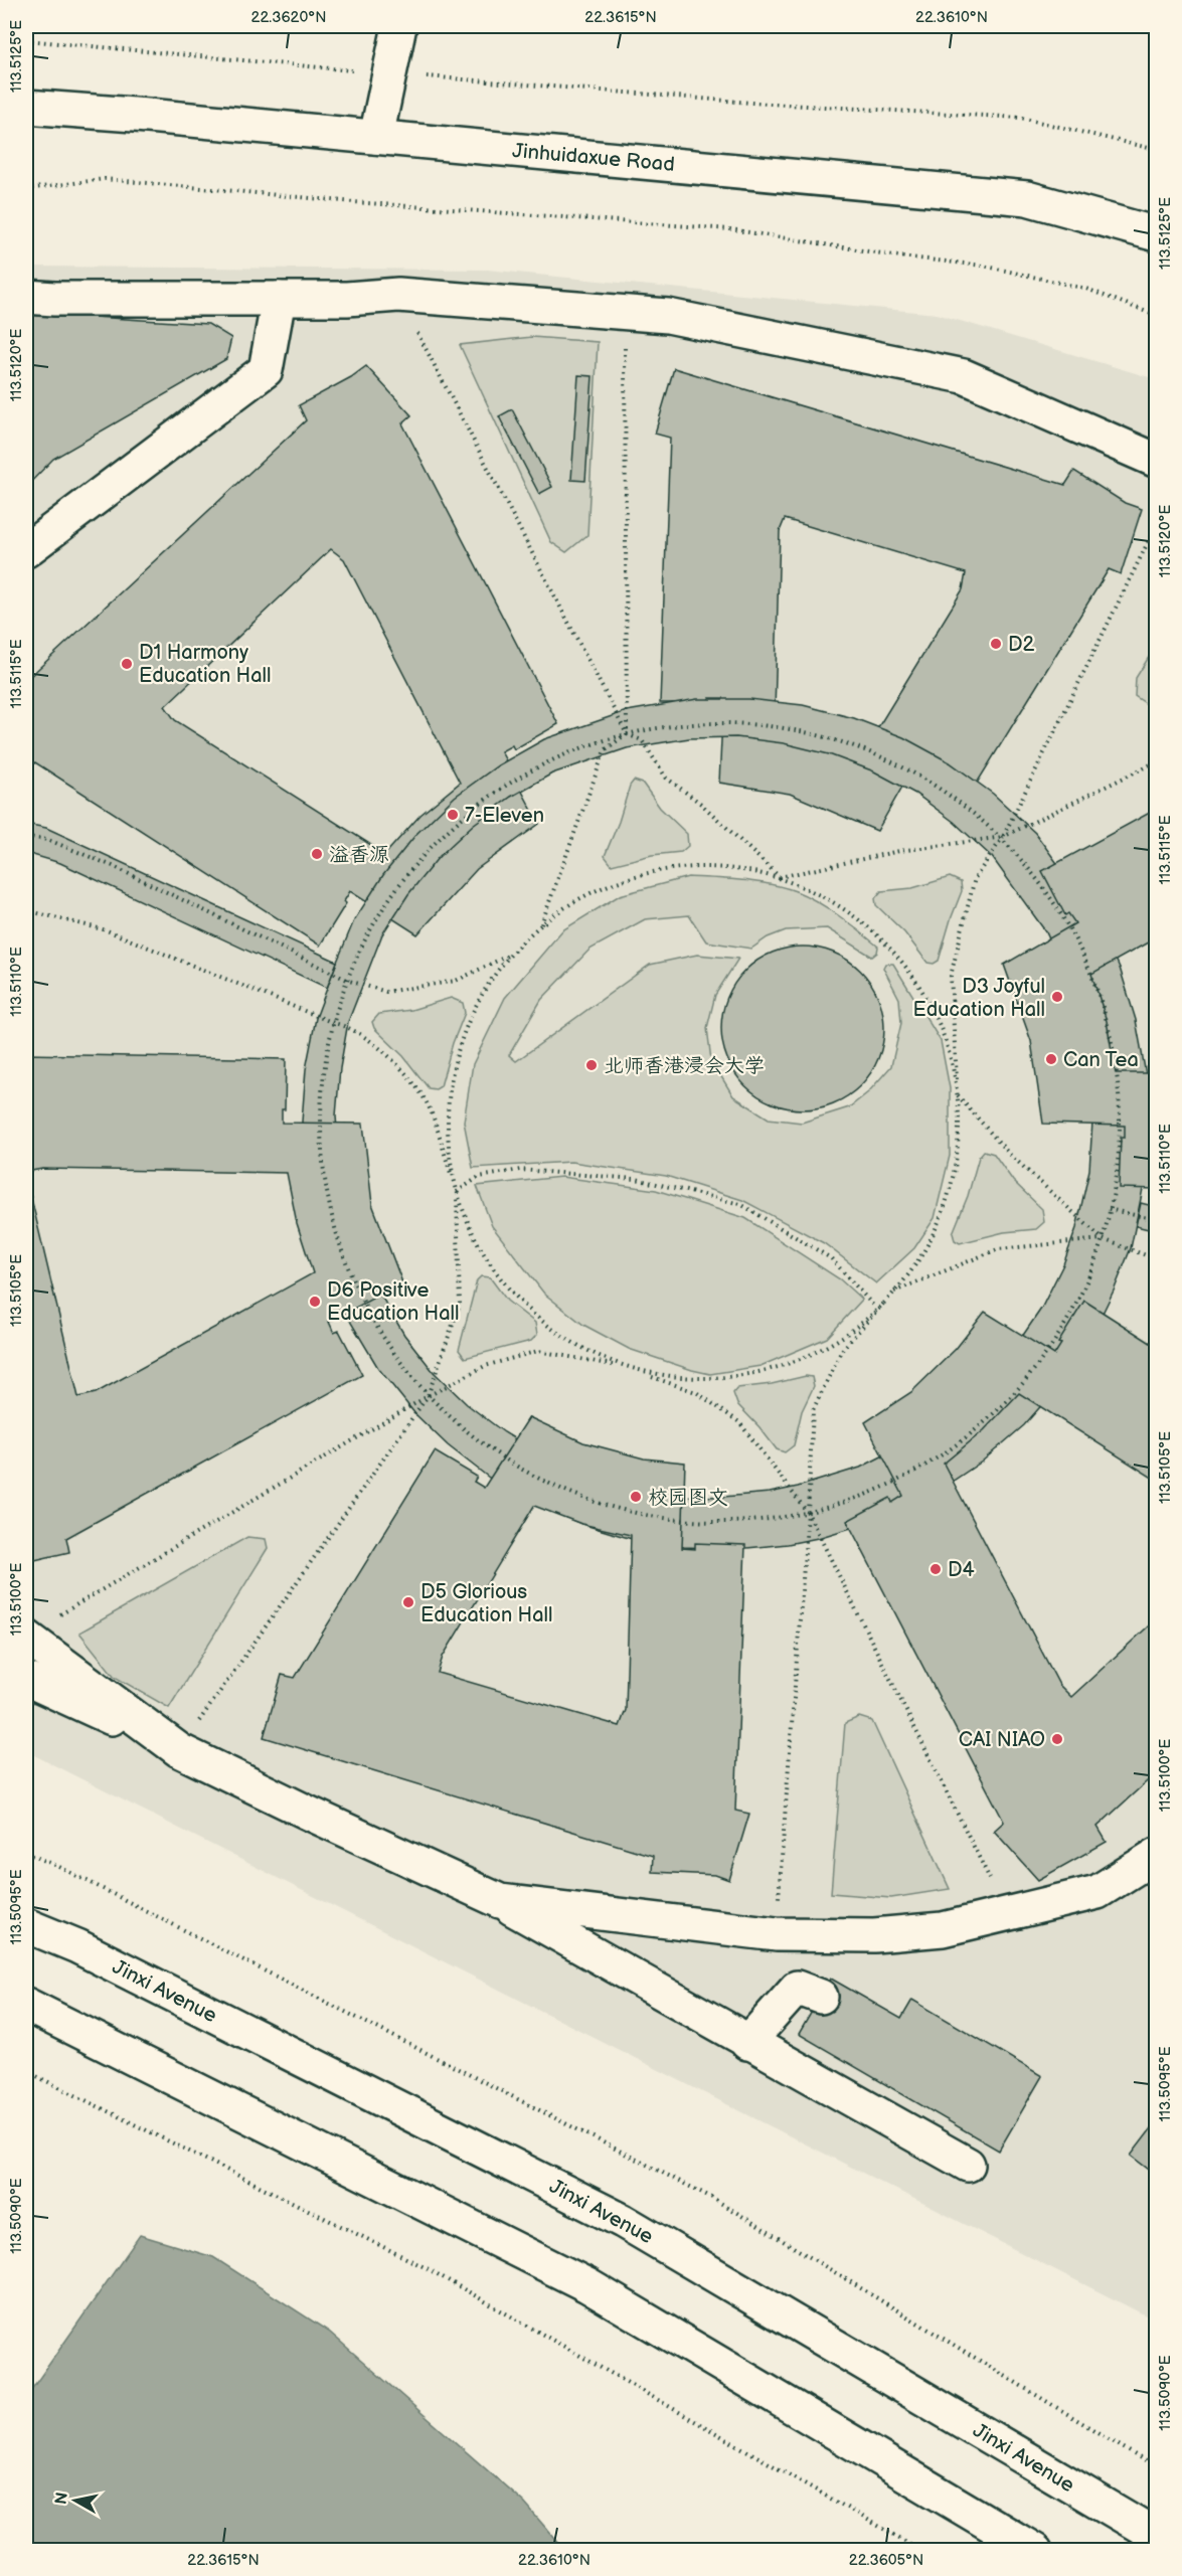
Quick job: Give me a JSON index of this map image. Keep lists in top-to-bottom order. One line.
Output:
{"streets":{"main road":["Jinhuidaxue Road","Jinxi Avenue"]},"places":["D2","D1 Harmony Education Hall","7-Eleven","溢香源","D3 Joyful Education Hall","Can Tea","北师香港浸会大学","D6 Positive Education Hall","校园图文","D4","D5 Glorious Education Hall","CAI NIAO"],"north":"left","coordinates":["22.3620°N","22.3615°N","22.3610°N","113.5125°E","113.5120°E","113.5115°E","113.5110°E","113.5105°E","113.5100°E","113.5095°E","113.5090°E","22.3605°N"]}
